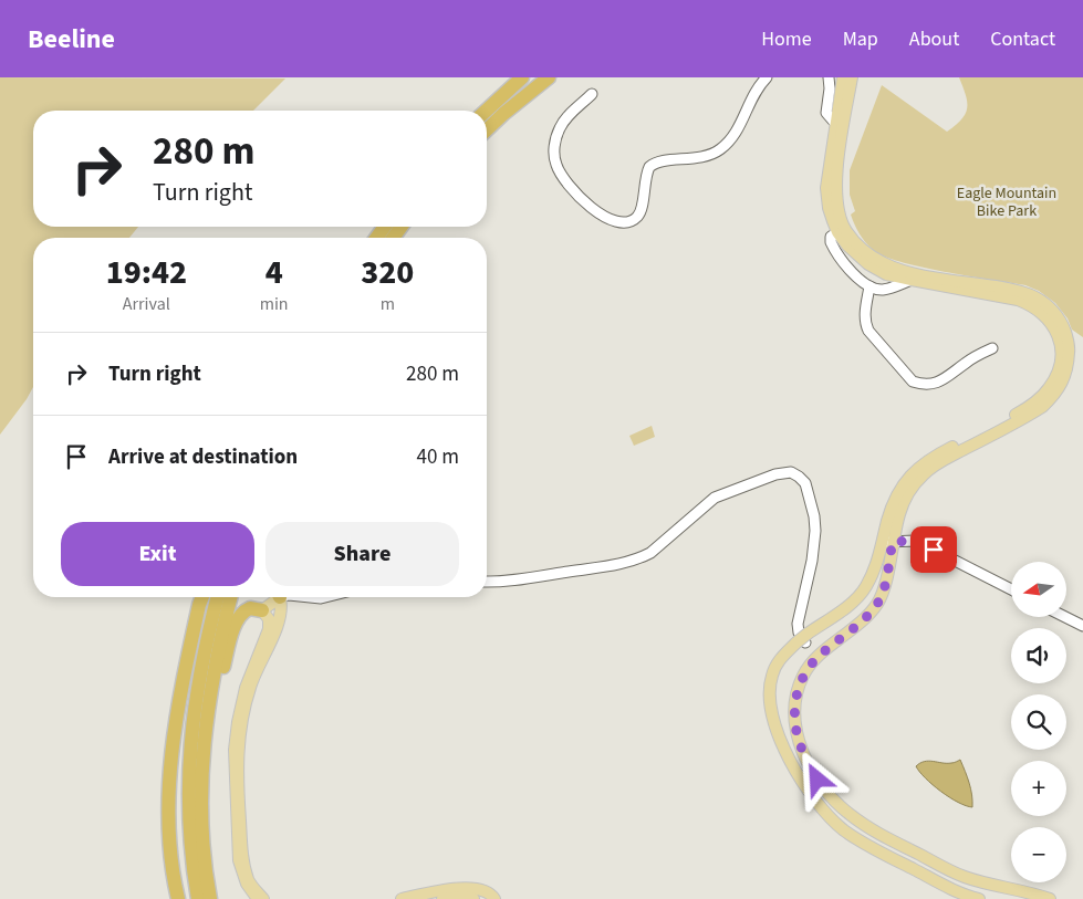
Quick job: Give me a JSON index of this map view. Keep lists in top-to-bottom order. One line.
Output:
{"parks":["Eagle Mountain Bike Park"],"north":"left","page":{"header":"Beeline","nav":["Home","Map","About","Contact"],"turn":["280 m","Turn right"],"eta":["19:42","Arrival","4","min","320","m"],"list":[{"name":"Turn right","value":"280 m"},{"name":"Arrive at destination","value":"40 m"}],"buttons":["Exit","Share"],"map_buttons":["+","−"]}}
